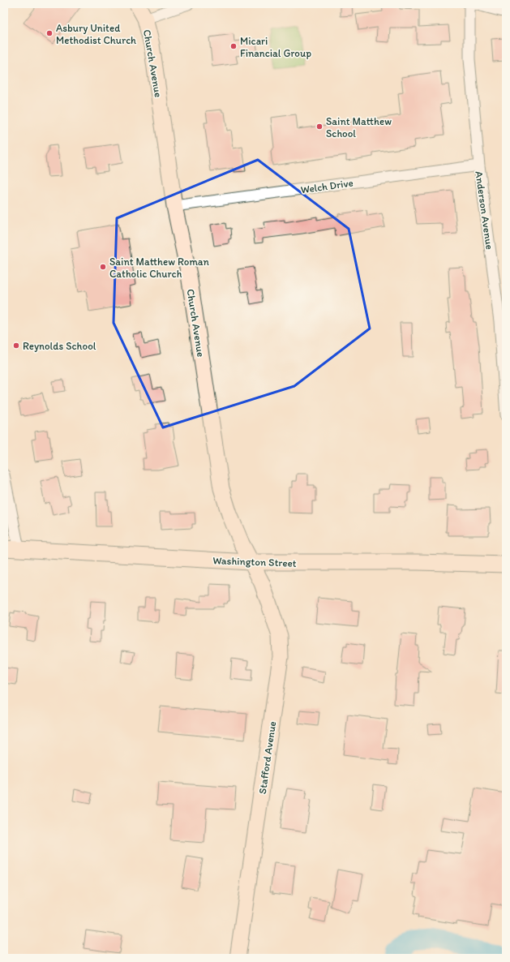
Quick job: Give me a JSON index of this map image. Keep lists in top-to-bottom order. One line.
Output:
{"streets":{"main road":["Church Avenue","Washington Street","Stafford Avenue"],"street":["Welch Drive","Anderson Avenue"]},"crossings":[["Church Avenue","Welch Drive"],["Church Avenue","Washington Street"],["Church Avenue","Stafford Avenue"],["Welch Drive","Anderson Avenue"],["Washington Street","Stafford Avenue"]],"places":["Asbury United Methodist Church","Micari Financial Group","Saint Matthew School","Saint Matthew Roman Catholic Church","Reynolds School"]}
